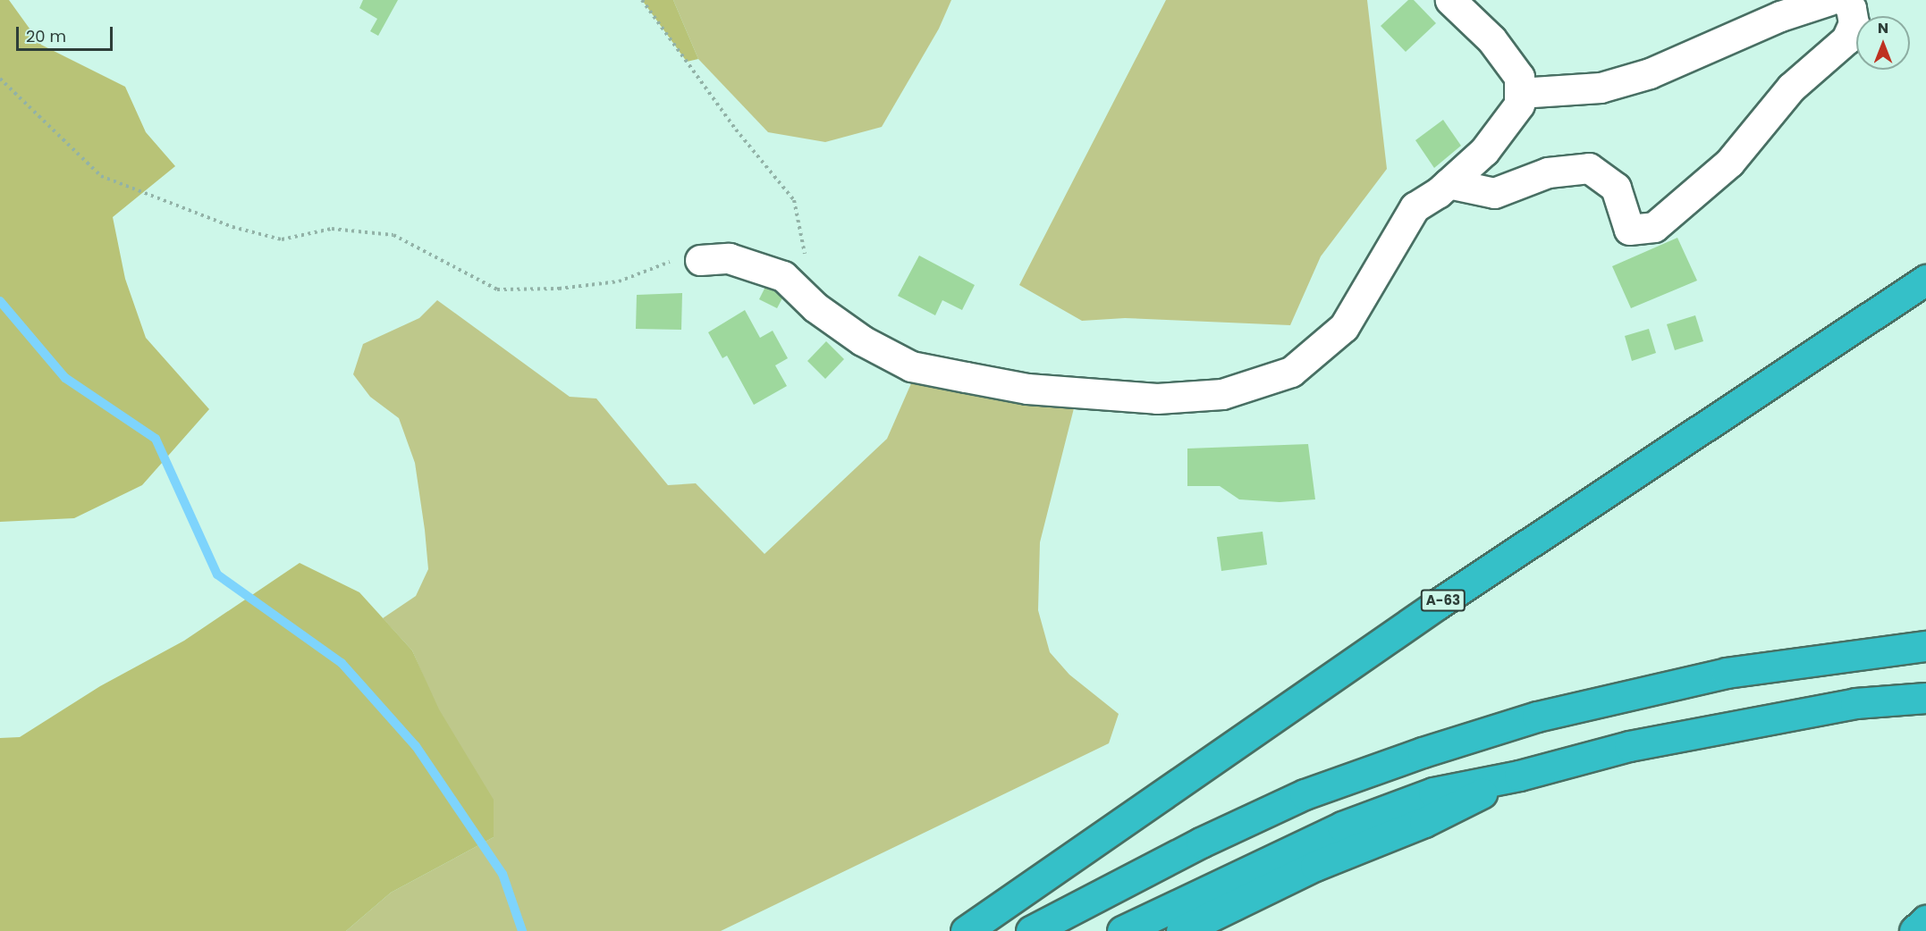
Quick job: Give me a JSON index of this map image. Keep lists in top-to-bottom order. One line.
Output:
{"streets":{"highway":["A-63"]},"scale_bar":"20 m","north":"top"}
